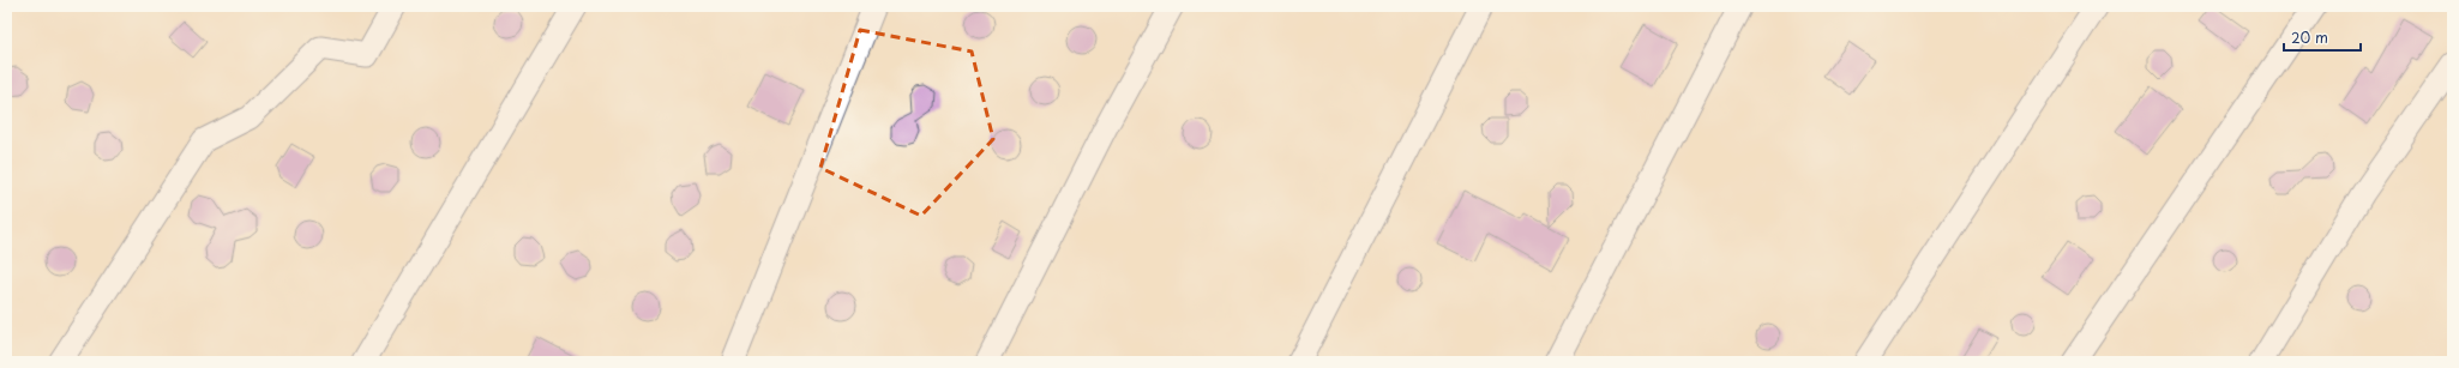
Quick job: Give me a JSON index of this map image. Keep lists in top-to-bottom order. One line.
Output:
{"scale_bar":"20 m"}
